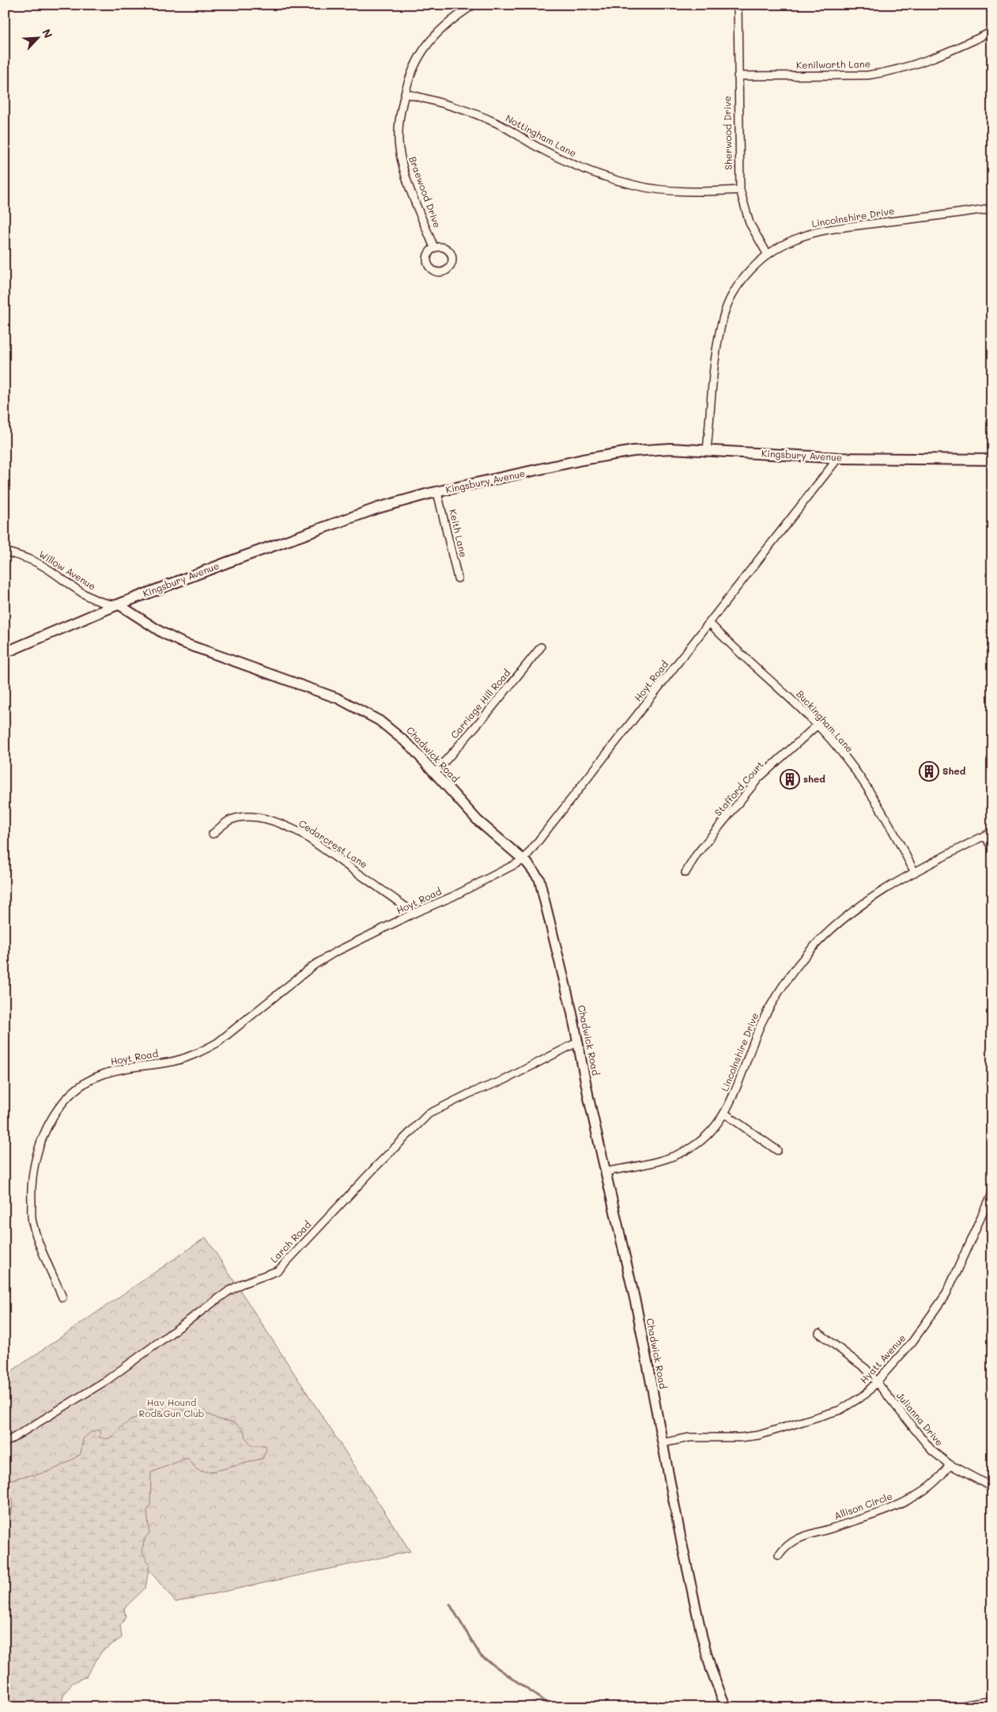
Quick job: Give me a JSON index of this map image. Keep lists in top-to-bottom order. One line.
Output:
{"streets":{"main road":["Kingsbury Avenue"],"street":["Kenilworth Lane","Sherwood Drive","Nottingham Lane","Braewood Drive","Lincolnshire Drive","Keith Lane","Willow Avenue","Hoyt Road","Carriage Hill Road","Buckingham Lane","Chadwick Road","Stafford Court","Cedarcrest Lane","Larch Road","Hyatt Avenue","Julianna Drive","Allison Circle"]},"crossings":[["Kenilworth Lane","Sherwood Drive"],["Sherwood Drive","Nottingham Lane"],["Sherwood Drive","Lincolnshire Drive"],["Nottingham Lane","Braewood Drive"],["Lincolnshire Drive","Kingsbury Avenue"],["Lincolnshire Drive","Buckingham Lane"],["Lincolnshire Drive","Chadwick Road"],["Kingsbury Avenue","Keith Lane"],["Kingsbury Avenue","Willow Avenue"],["Kingsbury Avenue","Hoyt Road"],["Kingsbury Avenue","Chadwick Road"],["Willow Avenue","Chadwick Road"],["Hoyt Road","Buckingham Lane"],["Hoyt Road","Chadwick Road"],["Hoyt Road","Cedarcrest Lane"],["Carriage Hill Road","Chadwick Road"],["Buckingham Lane","Stafford Court"],["Chadwick Road","Larch Road"],["Chadwick Road","Hyatt Avenue"],["Hyatt Avenue","Julianna Drive"],["Julianna Drive","Allison Circle"]],"parks":["Hav Hound Rod&Gun Club"],"places":{"building":["Shed","shed"]},"north":"top right"}
